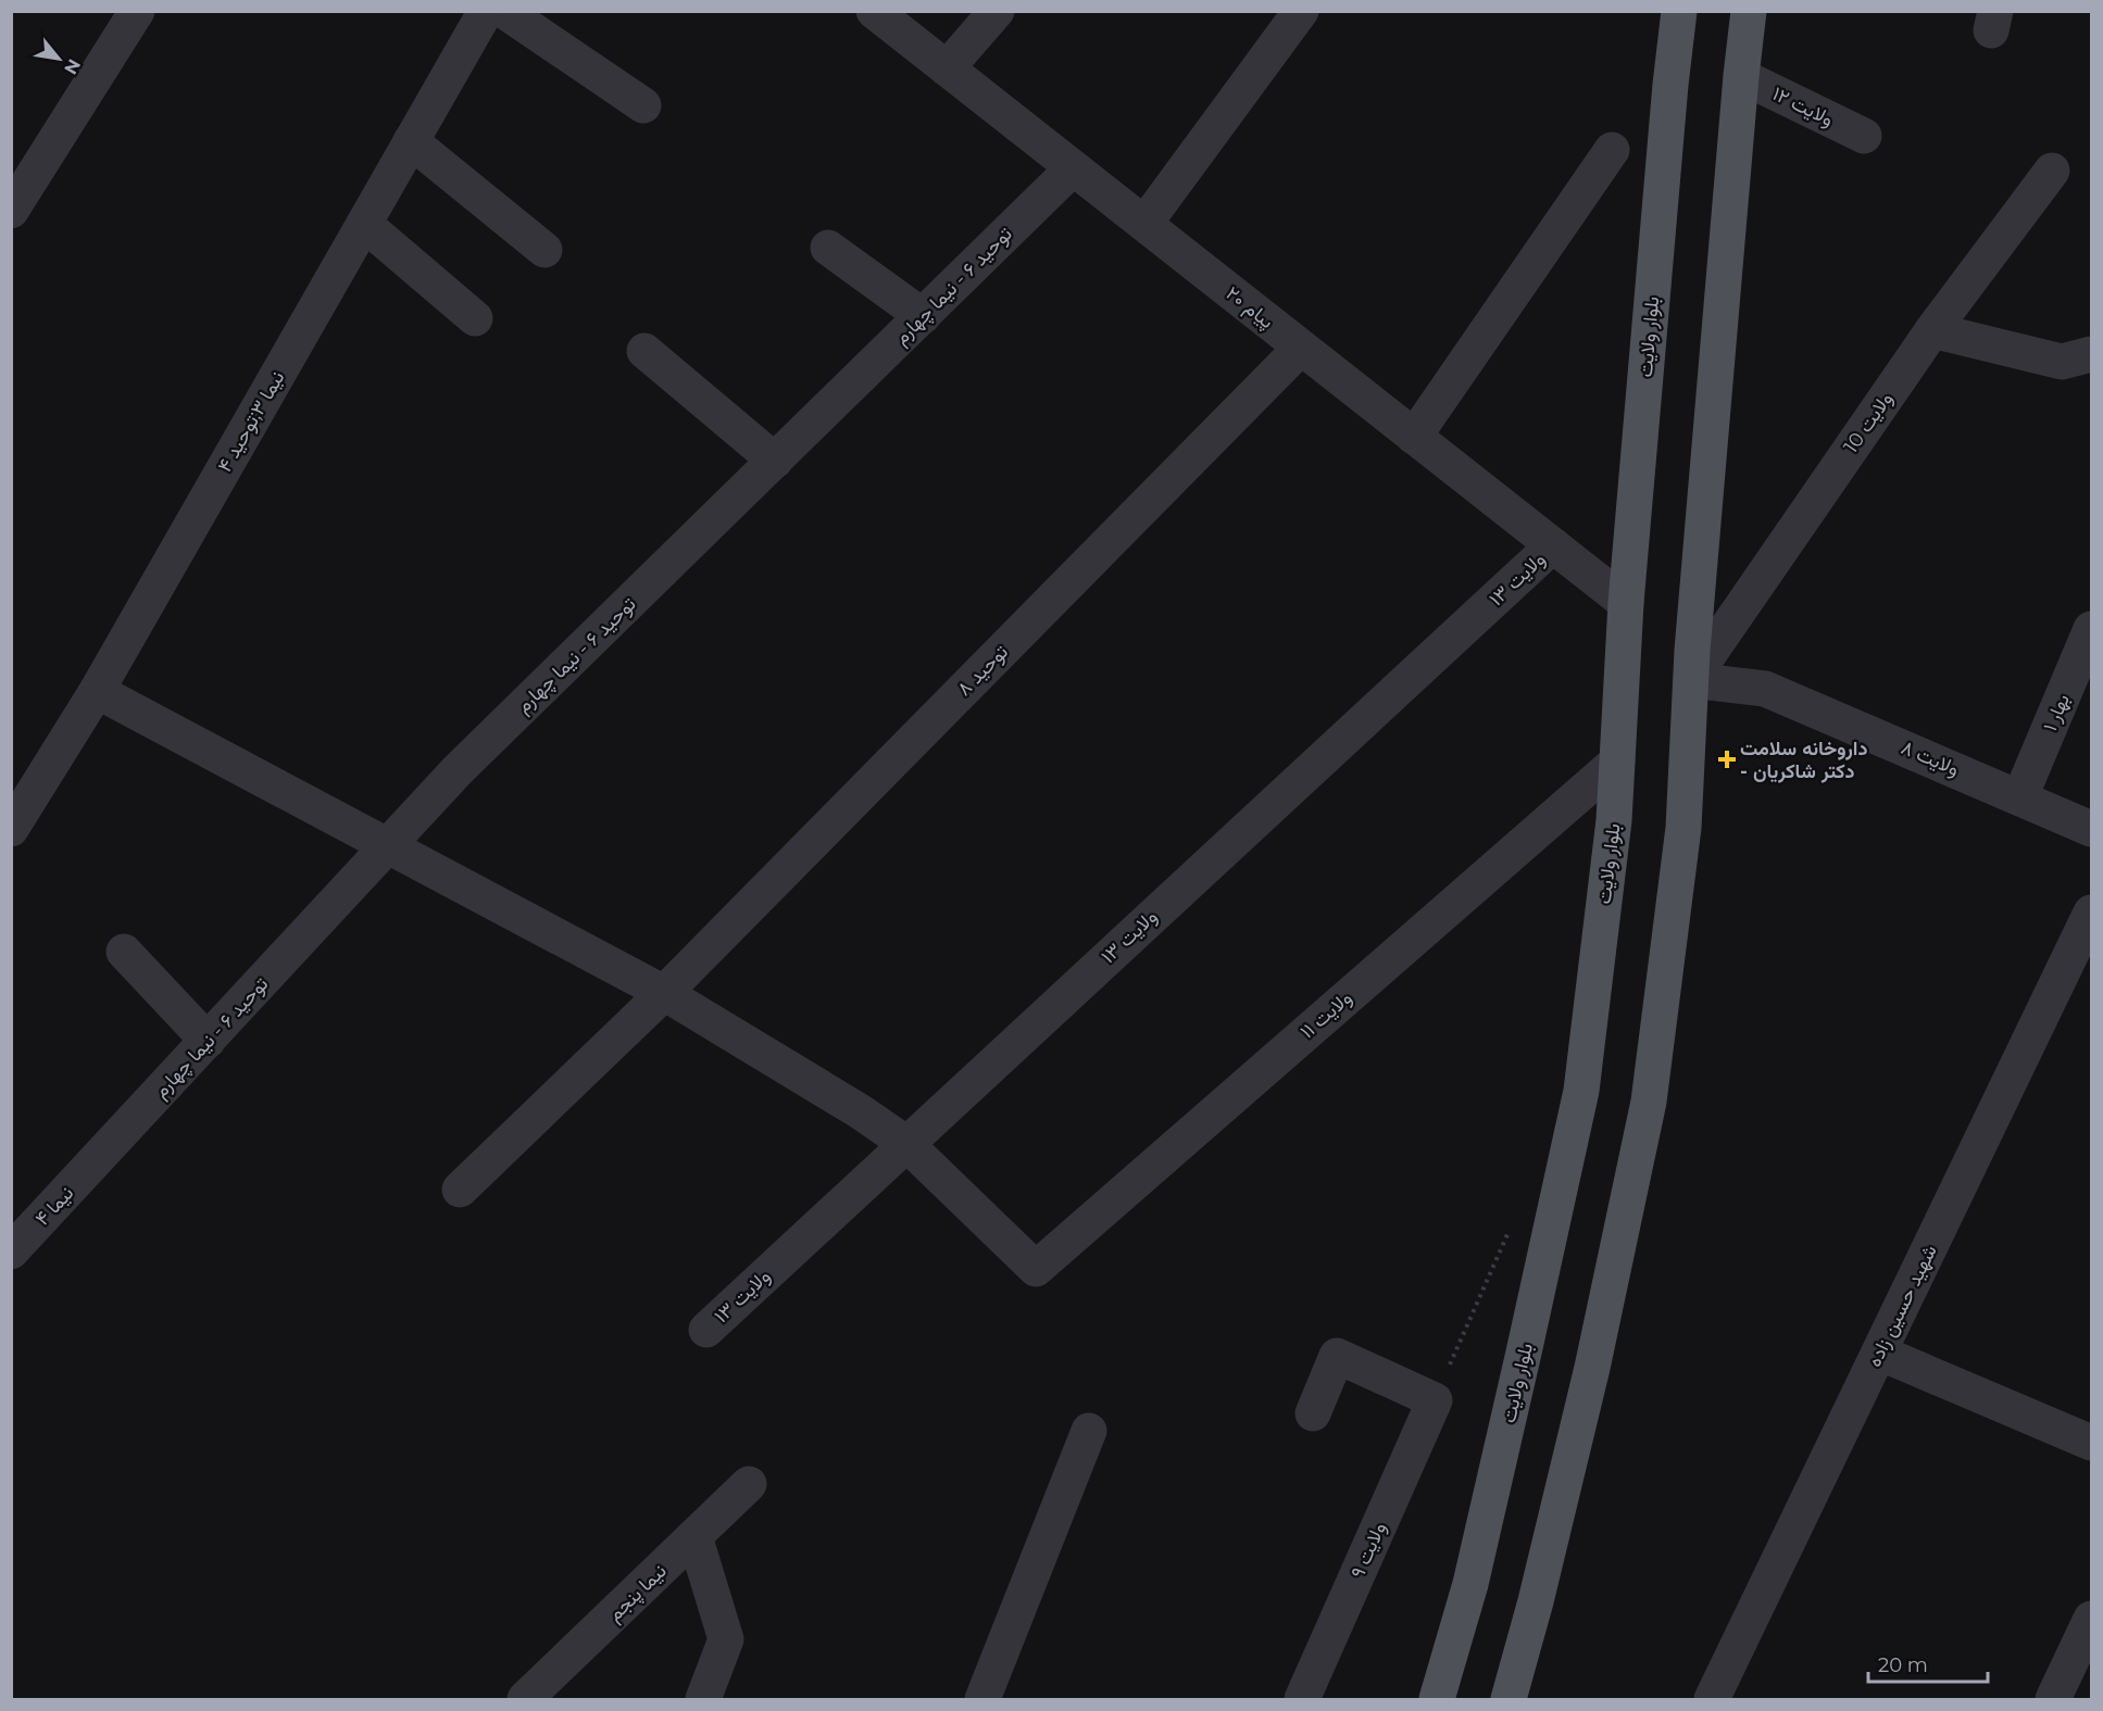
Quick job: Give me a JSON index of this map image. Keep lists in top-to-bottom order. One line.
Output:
{"streets":{"main road":["بلوار ولایت"],"street":["ولایت ۱۲","توحید ۶ - نیما چهارم","پیام ۲۰","نیما ۳;توحید ۴","ولایت 10","ولایت ۱۳","توحید ۸","بهار ۱","ولایت ۸","ولایت ۱۱","نیما ۴","شهید حسین زاده","ولایت ۹","نیما پنجم"]},"crossings":[["توحید ۶ - نیما چهارم","پیام ۲۰"],["توحید ۶ - نیما چهارم","نیما ۴"],["پیام ۲۰","بلوار ولایت"],["پیام ۲۰","ولایت ۱۳"],["پیام ۲۰","توحید ۸"],["بلوار ولایت","ولایت ۱۱"],["ولایت 10","ولایت ۸"],["ولایت ۱۳","ولایت ۱۱"],["بهار ۱","ولایت ۸"]],"places":{"health":["داروخانه سلامت - دکتر شاکریان"]},"scale_bar":"20 m","north":"bottom right"}
